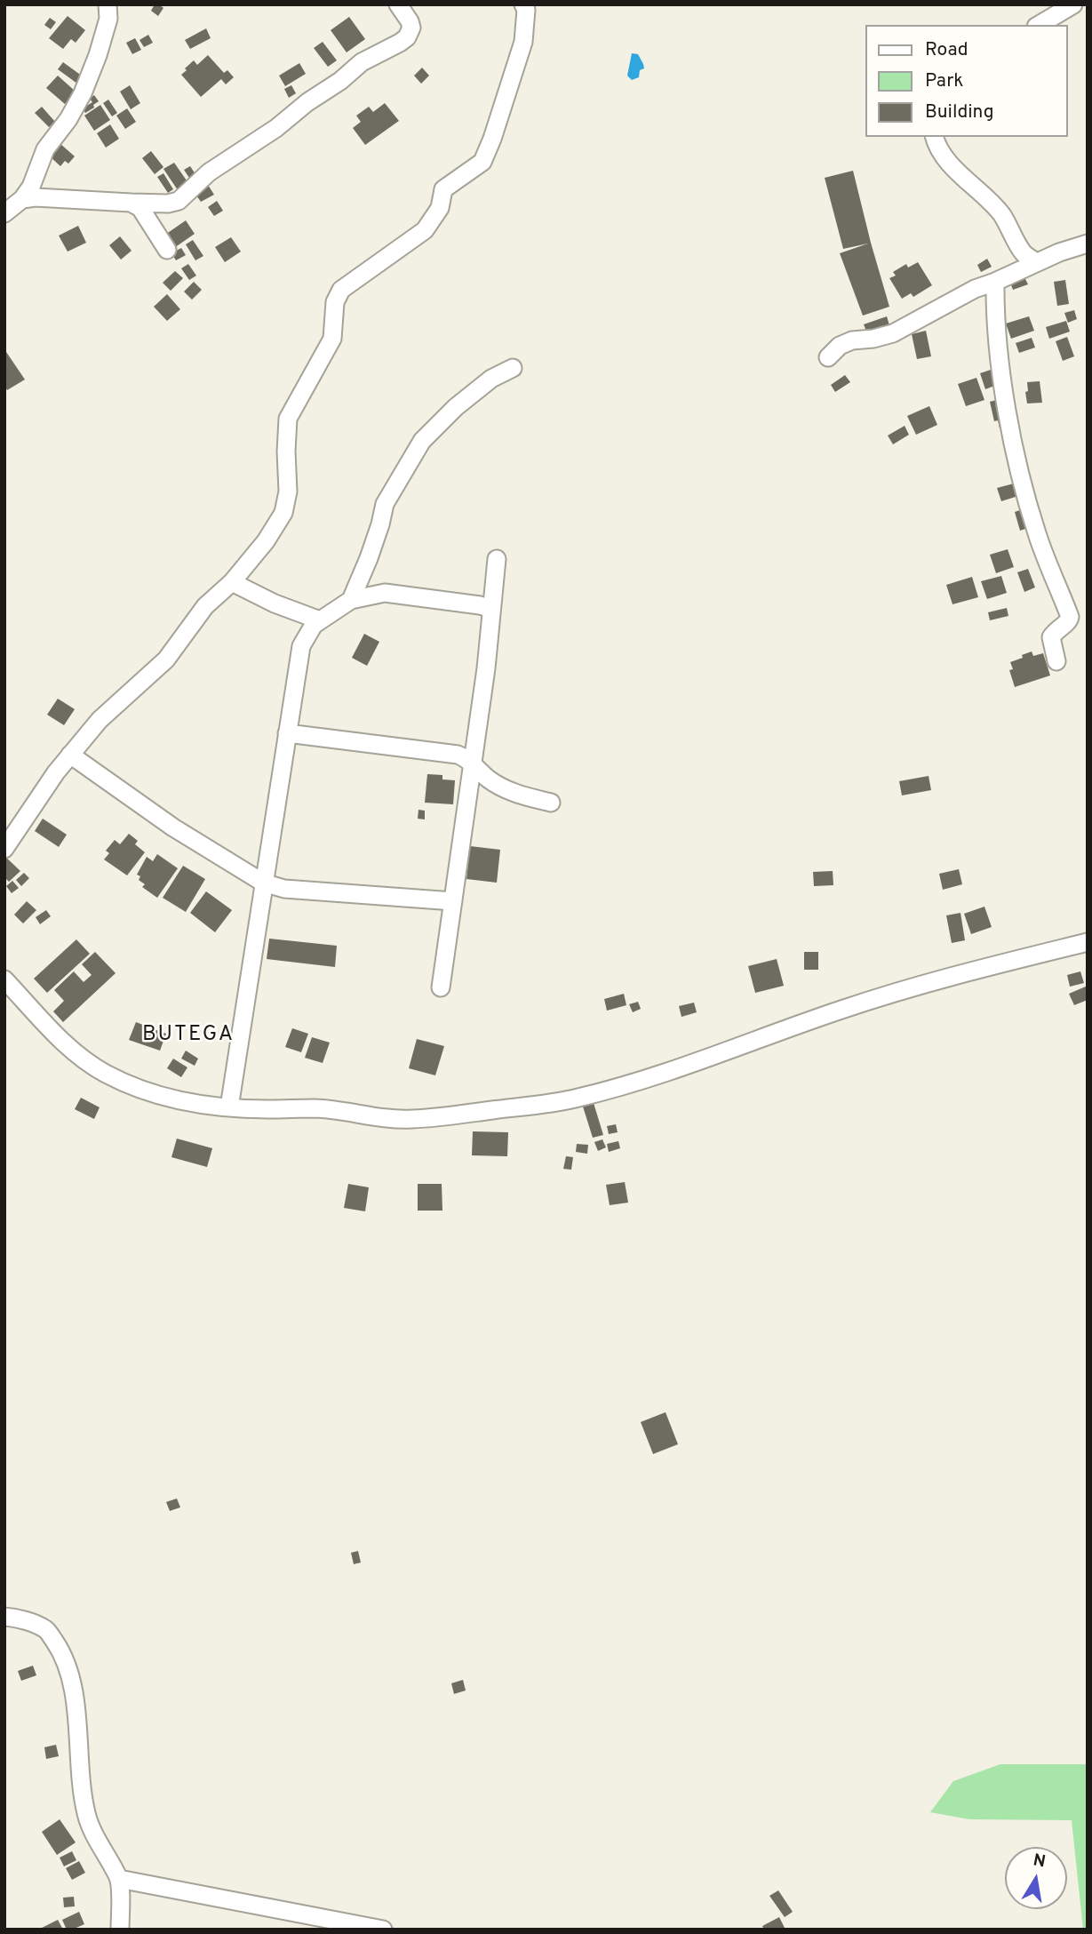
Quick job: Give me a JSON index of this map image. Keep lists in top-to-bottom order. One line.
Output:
{"districts":["BUTEGA"],"legend":["Road","Park","Building"],"north":"top"}
